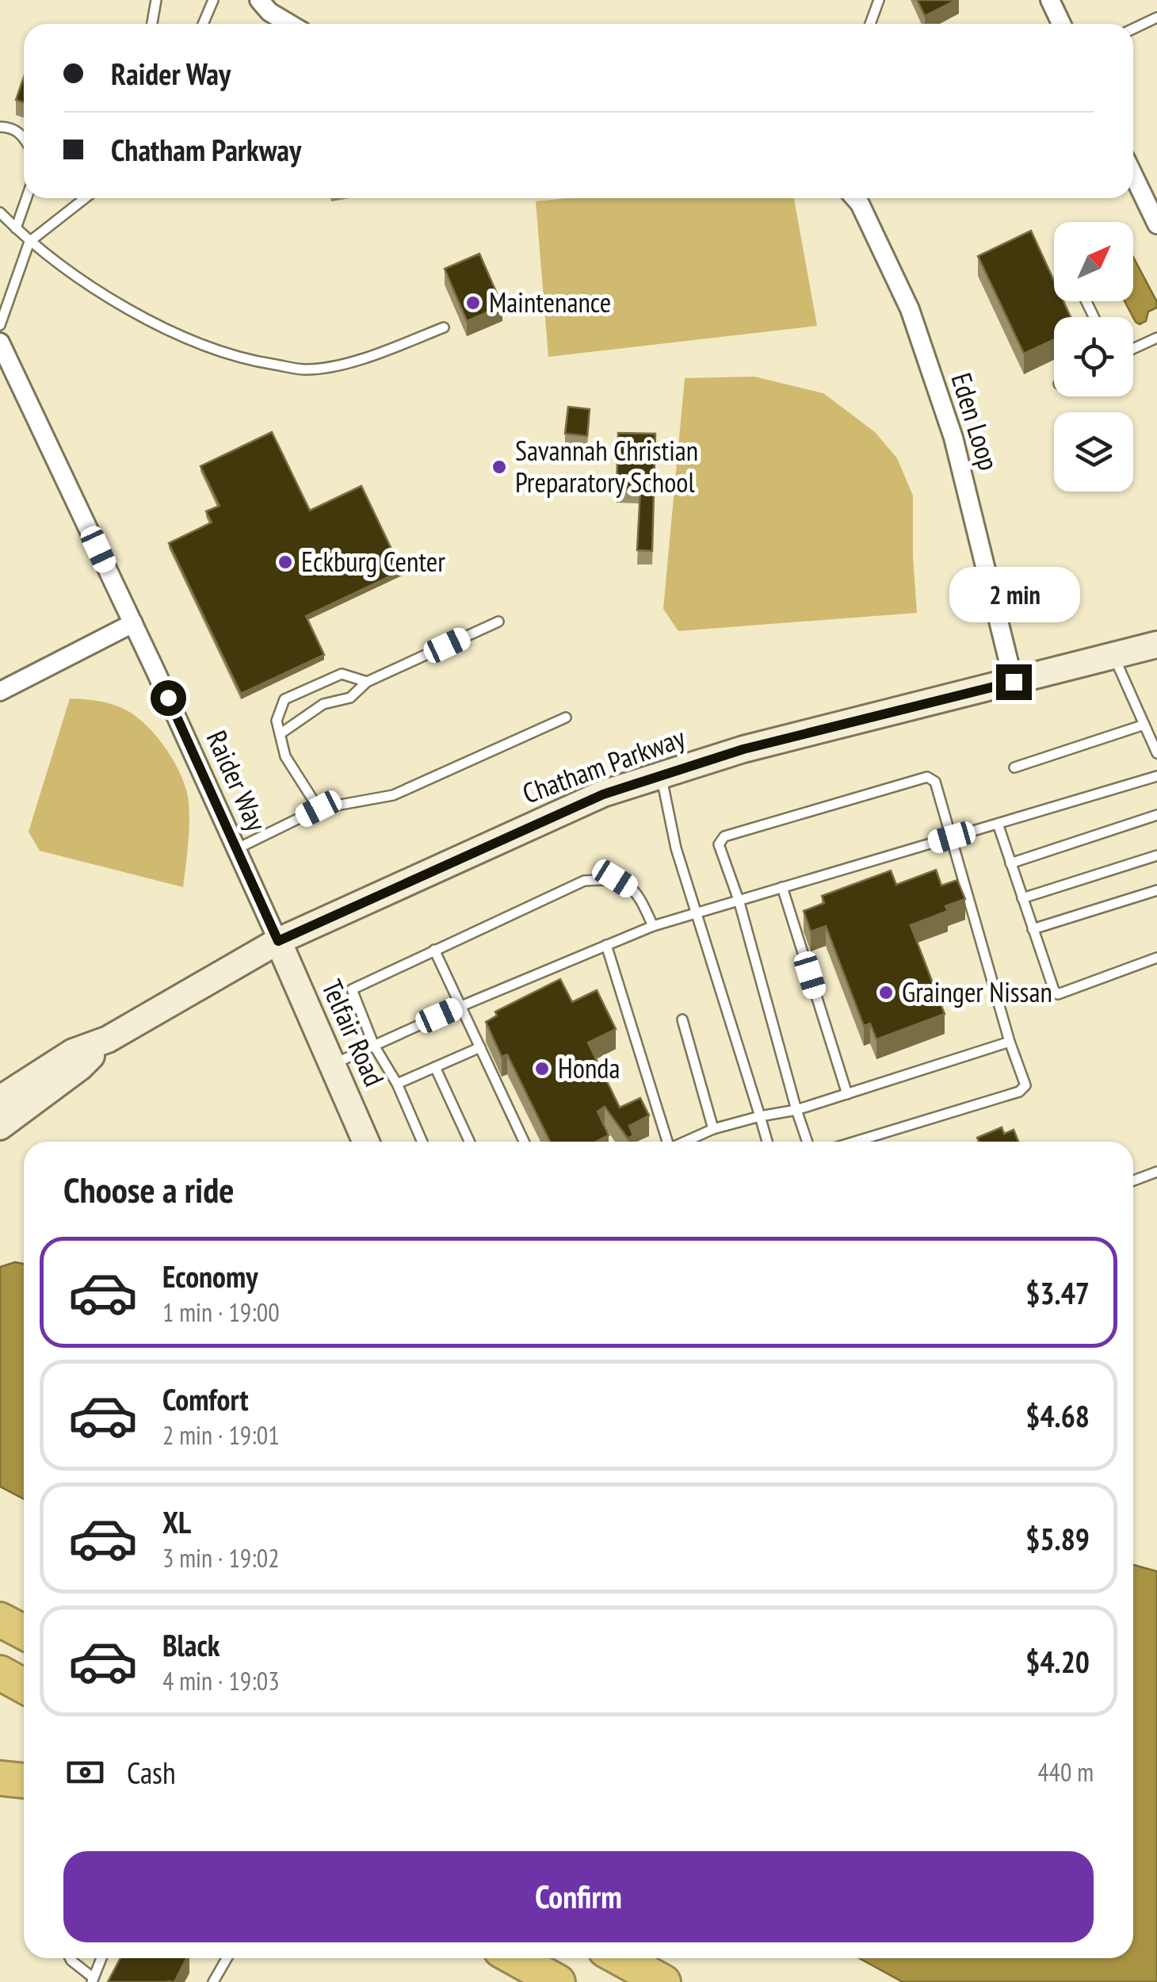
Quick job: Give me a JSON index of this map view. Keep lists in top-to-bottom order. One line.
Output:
{"streets":{"main road":["Chatham Parkway","Telfair Road"],"street":["Eden Loop","Raider Way"]},"crossings":[["Eden Loop","Chatham Parkway"],["Chatham Parkway","Raider Way"],["Chatham Parkway","Telfair Road"],["Raider Way","Telfair Road"]],"places":["Maintenance","Savannah Christian Preparatory School","Eckburg Center","Grainger Nissan","Honda"],"north":"top right","page":{"banner":["Raider Way","Chatham Parkway"],"bubble":"2 min","heading":"Choose a ride","list":[{"name":"Economy","note":"1 min · 19:00","value":"$3.47"},{"name":"Comfort","note":"2 min · 19:01","value":"$4.68"},{"name":"XL","note":"3 min · 19:02","value":"$5.89"},{"name":"Black","note":"4 min · 19:03","value":"$4.20"}],"pay":["Cash","440 m"],"buttons":"Confirm"}}
